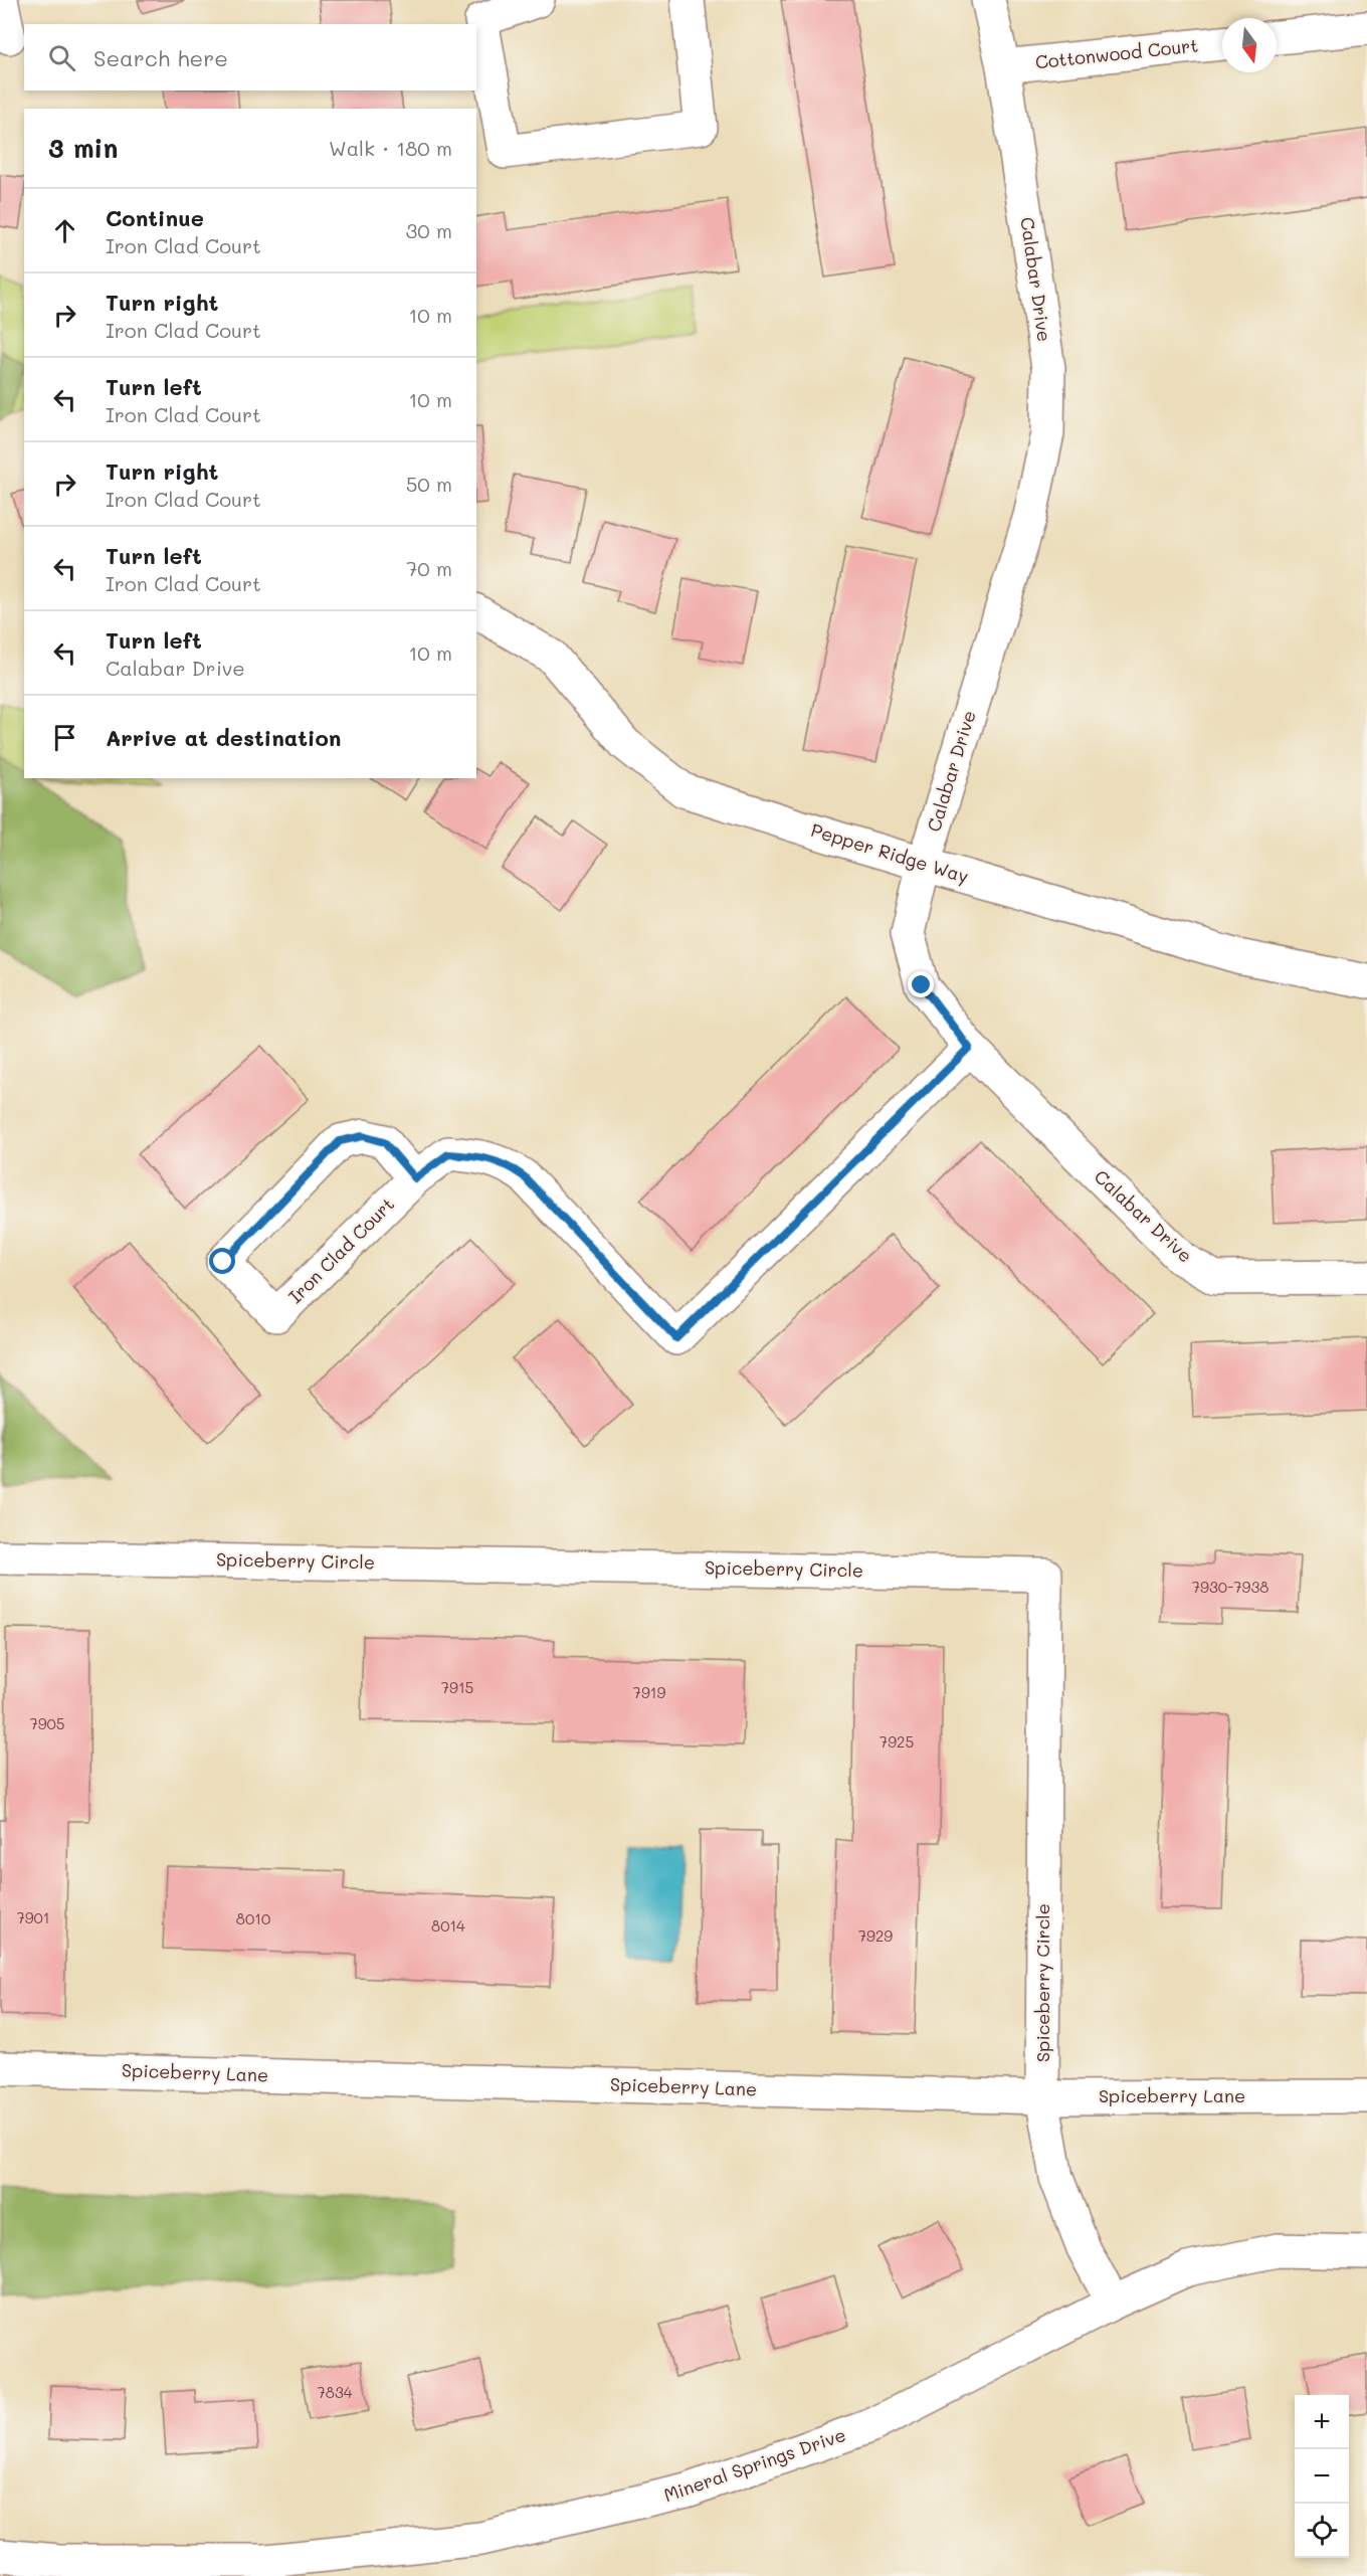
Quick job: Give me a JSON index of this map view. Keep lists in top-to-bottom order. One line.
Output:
{"streets":{"street":["Cottonwood Court","Calabar Drive","Pepper Ridge Way","Iron Clad Court","Spiceberry Circle","Spiceberry Lane","Mineral Springs Drive"]},"crossings":[["Cottonwood Court","Calabar Drive"],["Calabar Drive","Pepper Ridge Way"],["Calabar Drive","Iron Clad Court"],["Spiceberry Circle","Spiceberry Lane"]],"house_numbers":["7930-7938","7915","7919","7905","7925","7901","8010","8014","7929","7834"],"north":"bottom","page":{"search":"Search here","heading":["3 min","Walk · 180 m"],"list":[["Continue","Iron Clad Court","30 m"],["Turn right","Iron Clad Court","10 m"],["Turn left","Iron Clad Court","10 m"],["Turn right","Iron Clad Court","50 m"],["Turn left","Iron Clad Court","70 m"],["Turn left","Calabar Drive","10 m"],"Arrive at destination"],"map_buttons":["+","−"]}}
